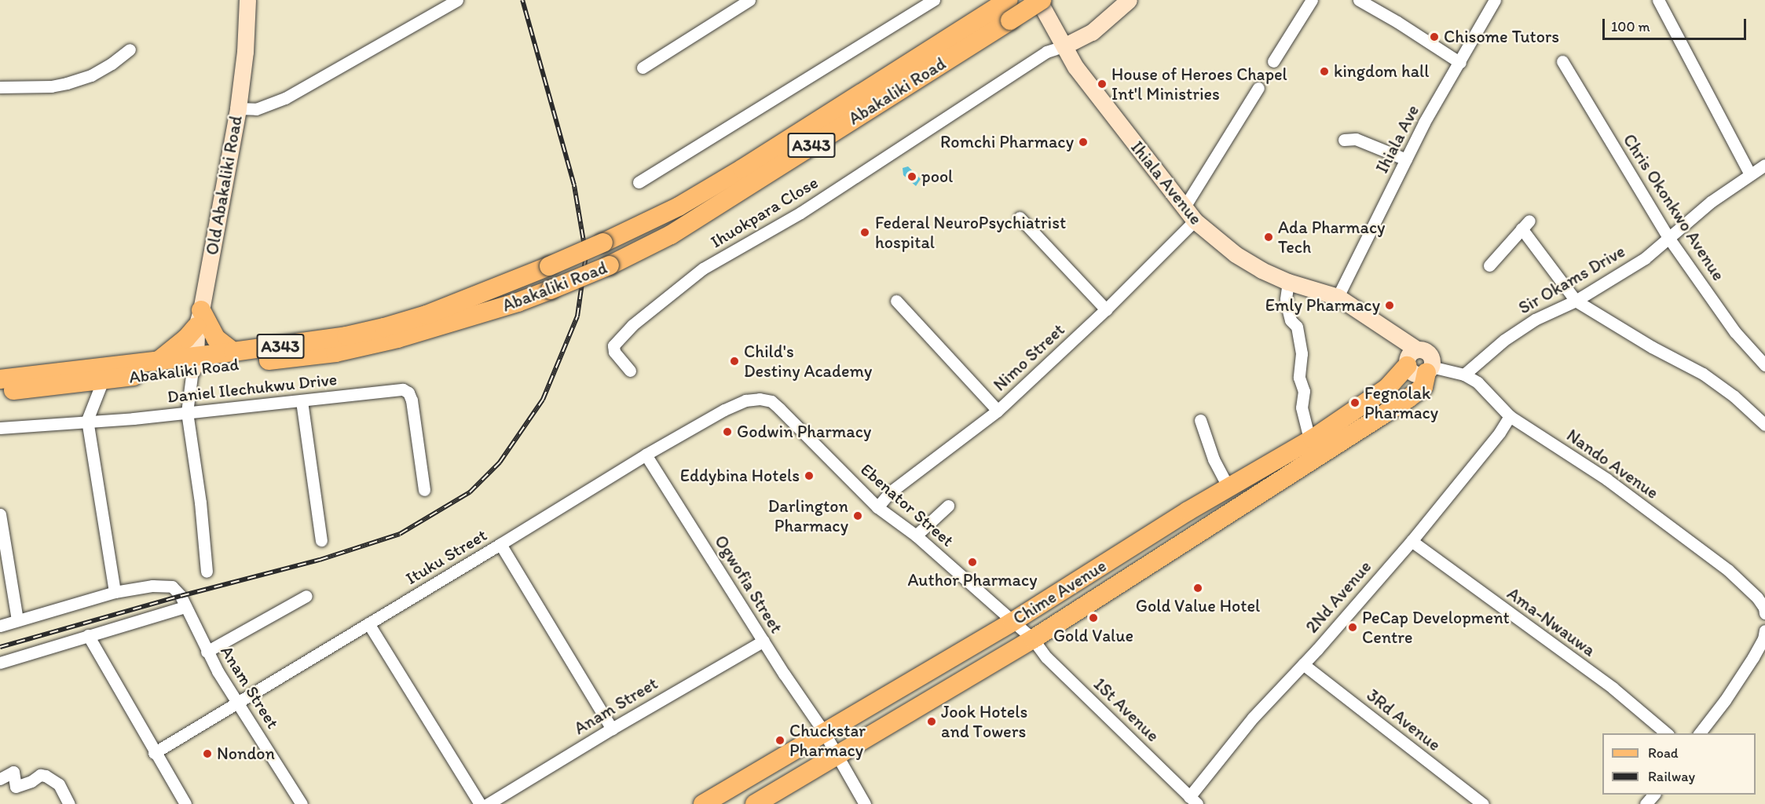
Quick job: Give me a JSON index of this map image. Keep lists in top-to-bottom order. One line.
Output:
{"streets":{"main road":["Abakaliki Road","A343","Ihiala Avenue","Old Abakaliki Road","Chime Avenue"],"street":["Ihiala Ave","Chris Okonkwo Avenue","Ihuokpara Close","Sir Okams Drive","Nimo Street","Daniel Ilechukwu Drive","Nando Avenue","Ebenator Street","Ituku Street","Ogwofia Street","2Nd Avenue","Ama-Nwauwa","Anam Street","1St Avenue","3Rd Avenue"]},"crossings":[["Abakaliki Road","Ihiala Avenue"],["Abakaliki Road","Old Abakaliki Road"],["Ihiala Ave","Ihiala Avenue"],["Ihiala Avenue","Ihuokpara Close"],["Ihiala Avenue","Nimo Street"],["Ihiala Avenue","Chime Avenue"],["Chris Okonkwo Avenue","Sir Okams Drive"],["Sir Okams Drive","Nando Avenue"],["Nimo Street","Ebenator Street"],["Nando Avenue","Chime Avenue"],["Nando Avenue","2Nd Avenue"],["Ebenator Street","Ituku Street"],["Ebenator Street","Chime Avenue"],["Ebenator Street","1St Avenue"],["Ituku Street","Ogwofia Street"],["Ituku Street","Anam Street"],["Ogwofia Street","Chime Avenue"],["Ogwofia Street","Anam Street"],["Chime Avenue","1St Avenue"],["2Nd Avenue","Ama-Nwauwa"],["2Nd Avenue","1St Avenue"],["2Nd Avenue","3Rd Avenue"]],"places":["Chisome Tutors","kingdom hall","House of Heroes Chapel Int'l Ministries","Romchi Pharmacy","pool","Federal NeuroPsychiatrist hospital","Ada Pharmacy Tech","Emly Pharmacy","Child's Destiny Academy","Fegnolak Pharmacy","Godwin Pharmacy","Eddybina Hotels","Darlington Pharmacy","Author Pharmacy","Gold Value Hotel","Gold Value","PeCap Development Centre","Jook Hotels and Towers","Chuckstar Pharmacy","Nondon"],"legend":["Road","Railway"],"scale_bar":"100 m"}
